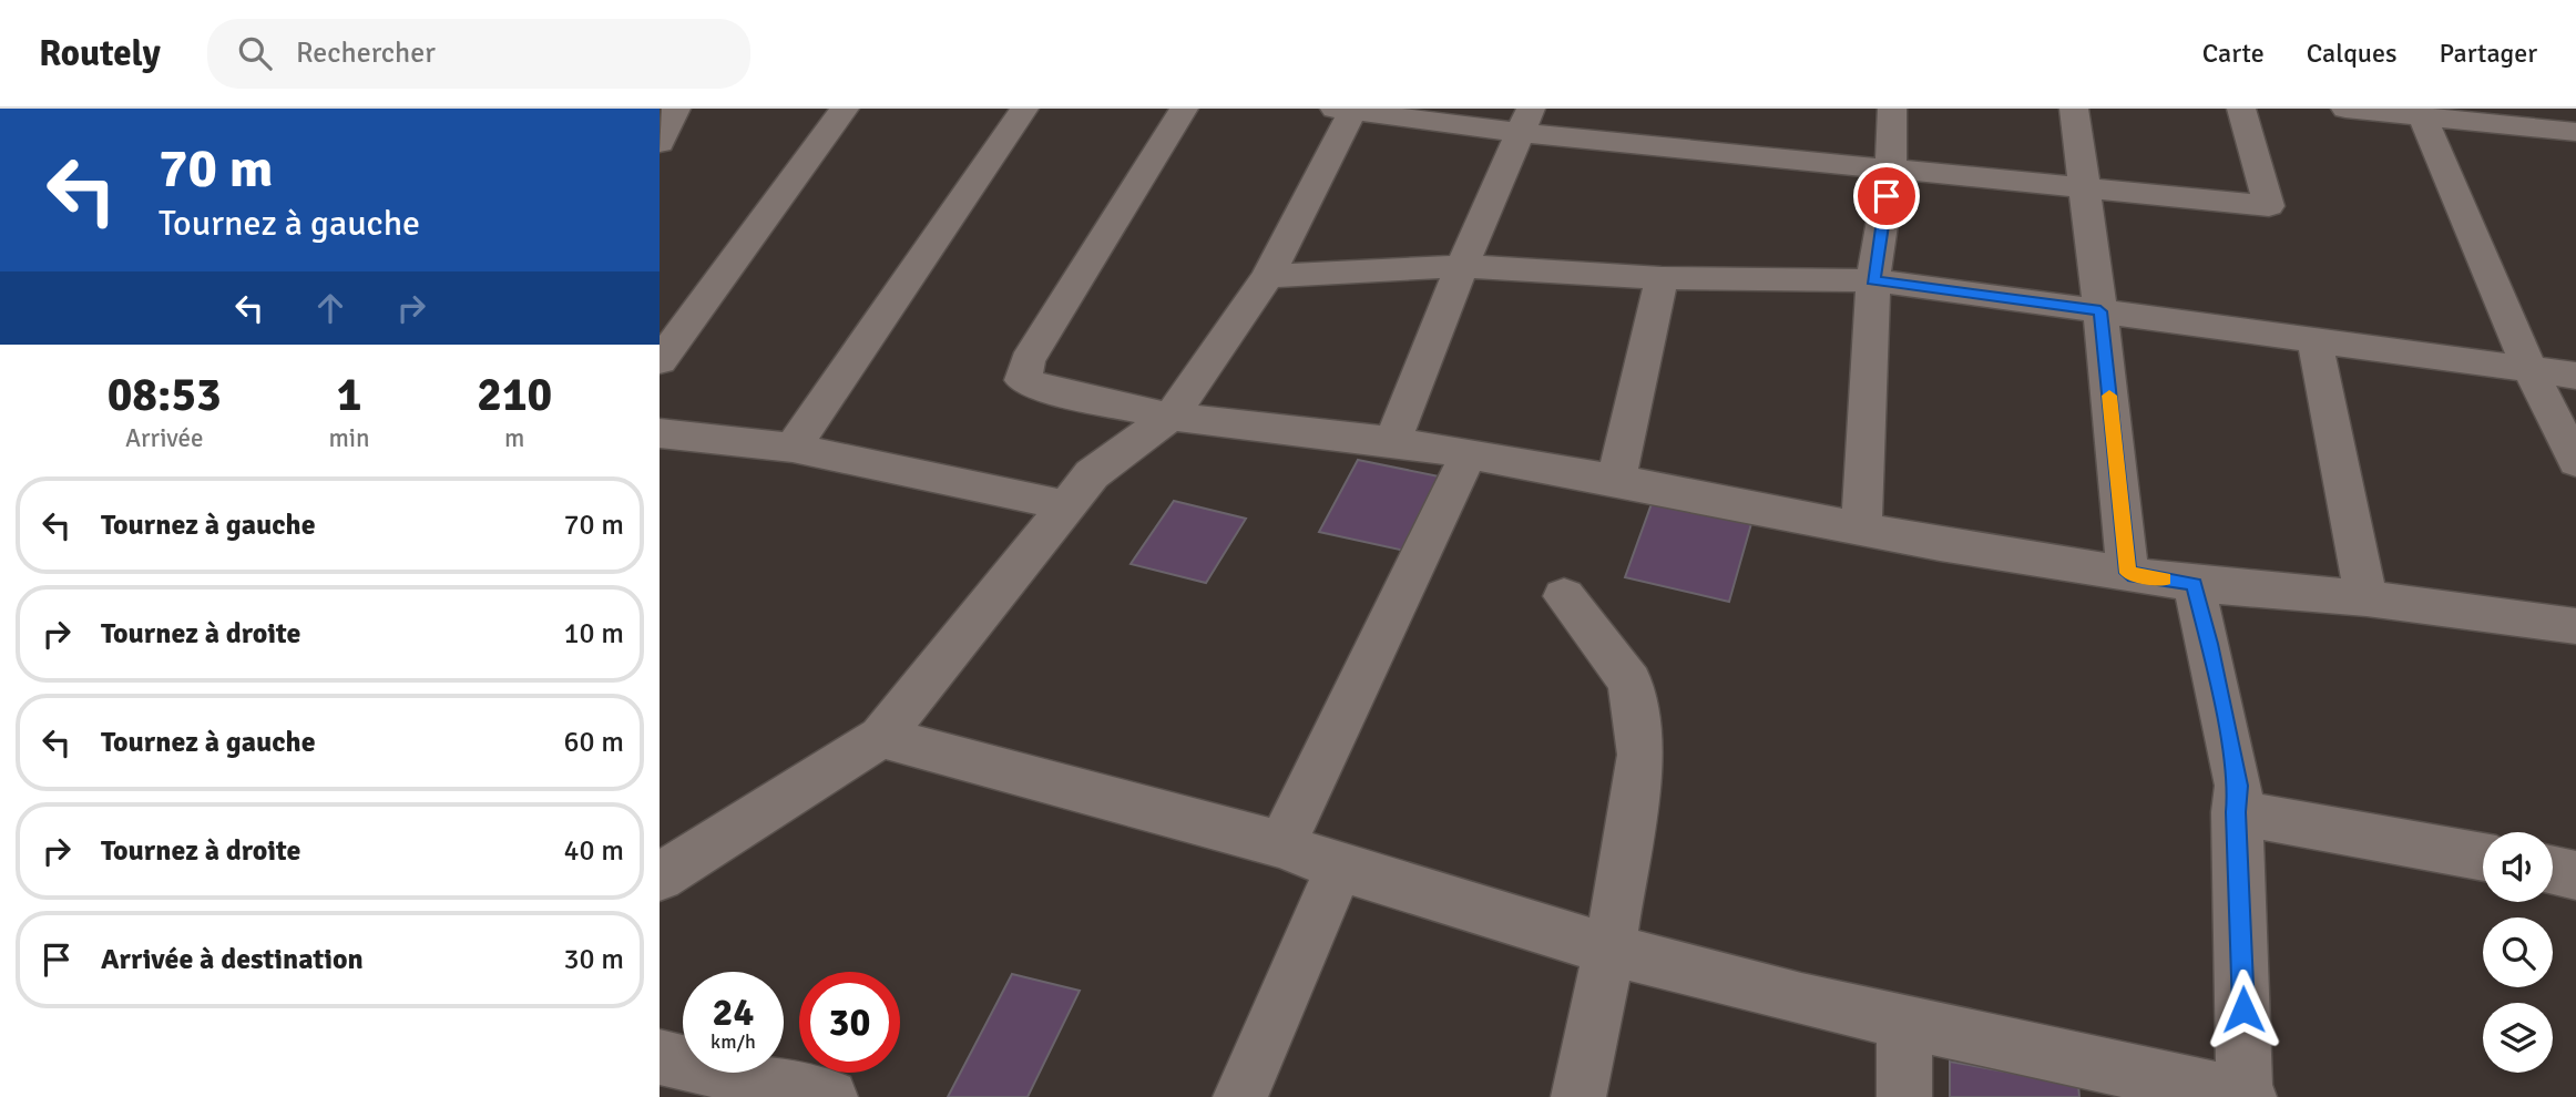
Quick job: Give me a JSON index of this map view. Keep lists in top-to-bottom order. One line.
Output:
{"page":{"header":"Routely","search":"Rechercher","nav":["Carte","Calques","Partager"],"turn":["70 m","Tournez à gauche"],"eta":["08:53","Arrivée","1","min","210","m"],"list":[{"name":"Tournez à gauche","value":"70 m"},{"name":"Tournez à droite","value":"10 m"},{"name":"Tournez à gauche","value":"60 m"},{"name":"Tournez à droite","value":"40 m"},{"name":"Arrivée à destination","value":"30 m"}],"speed":"24 km/h","limit":"30"}}
